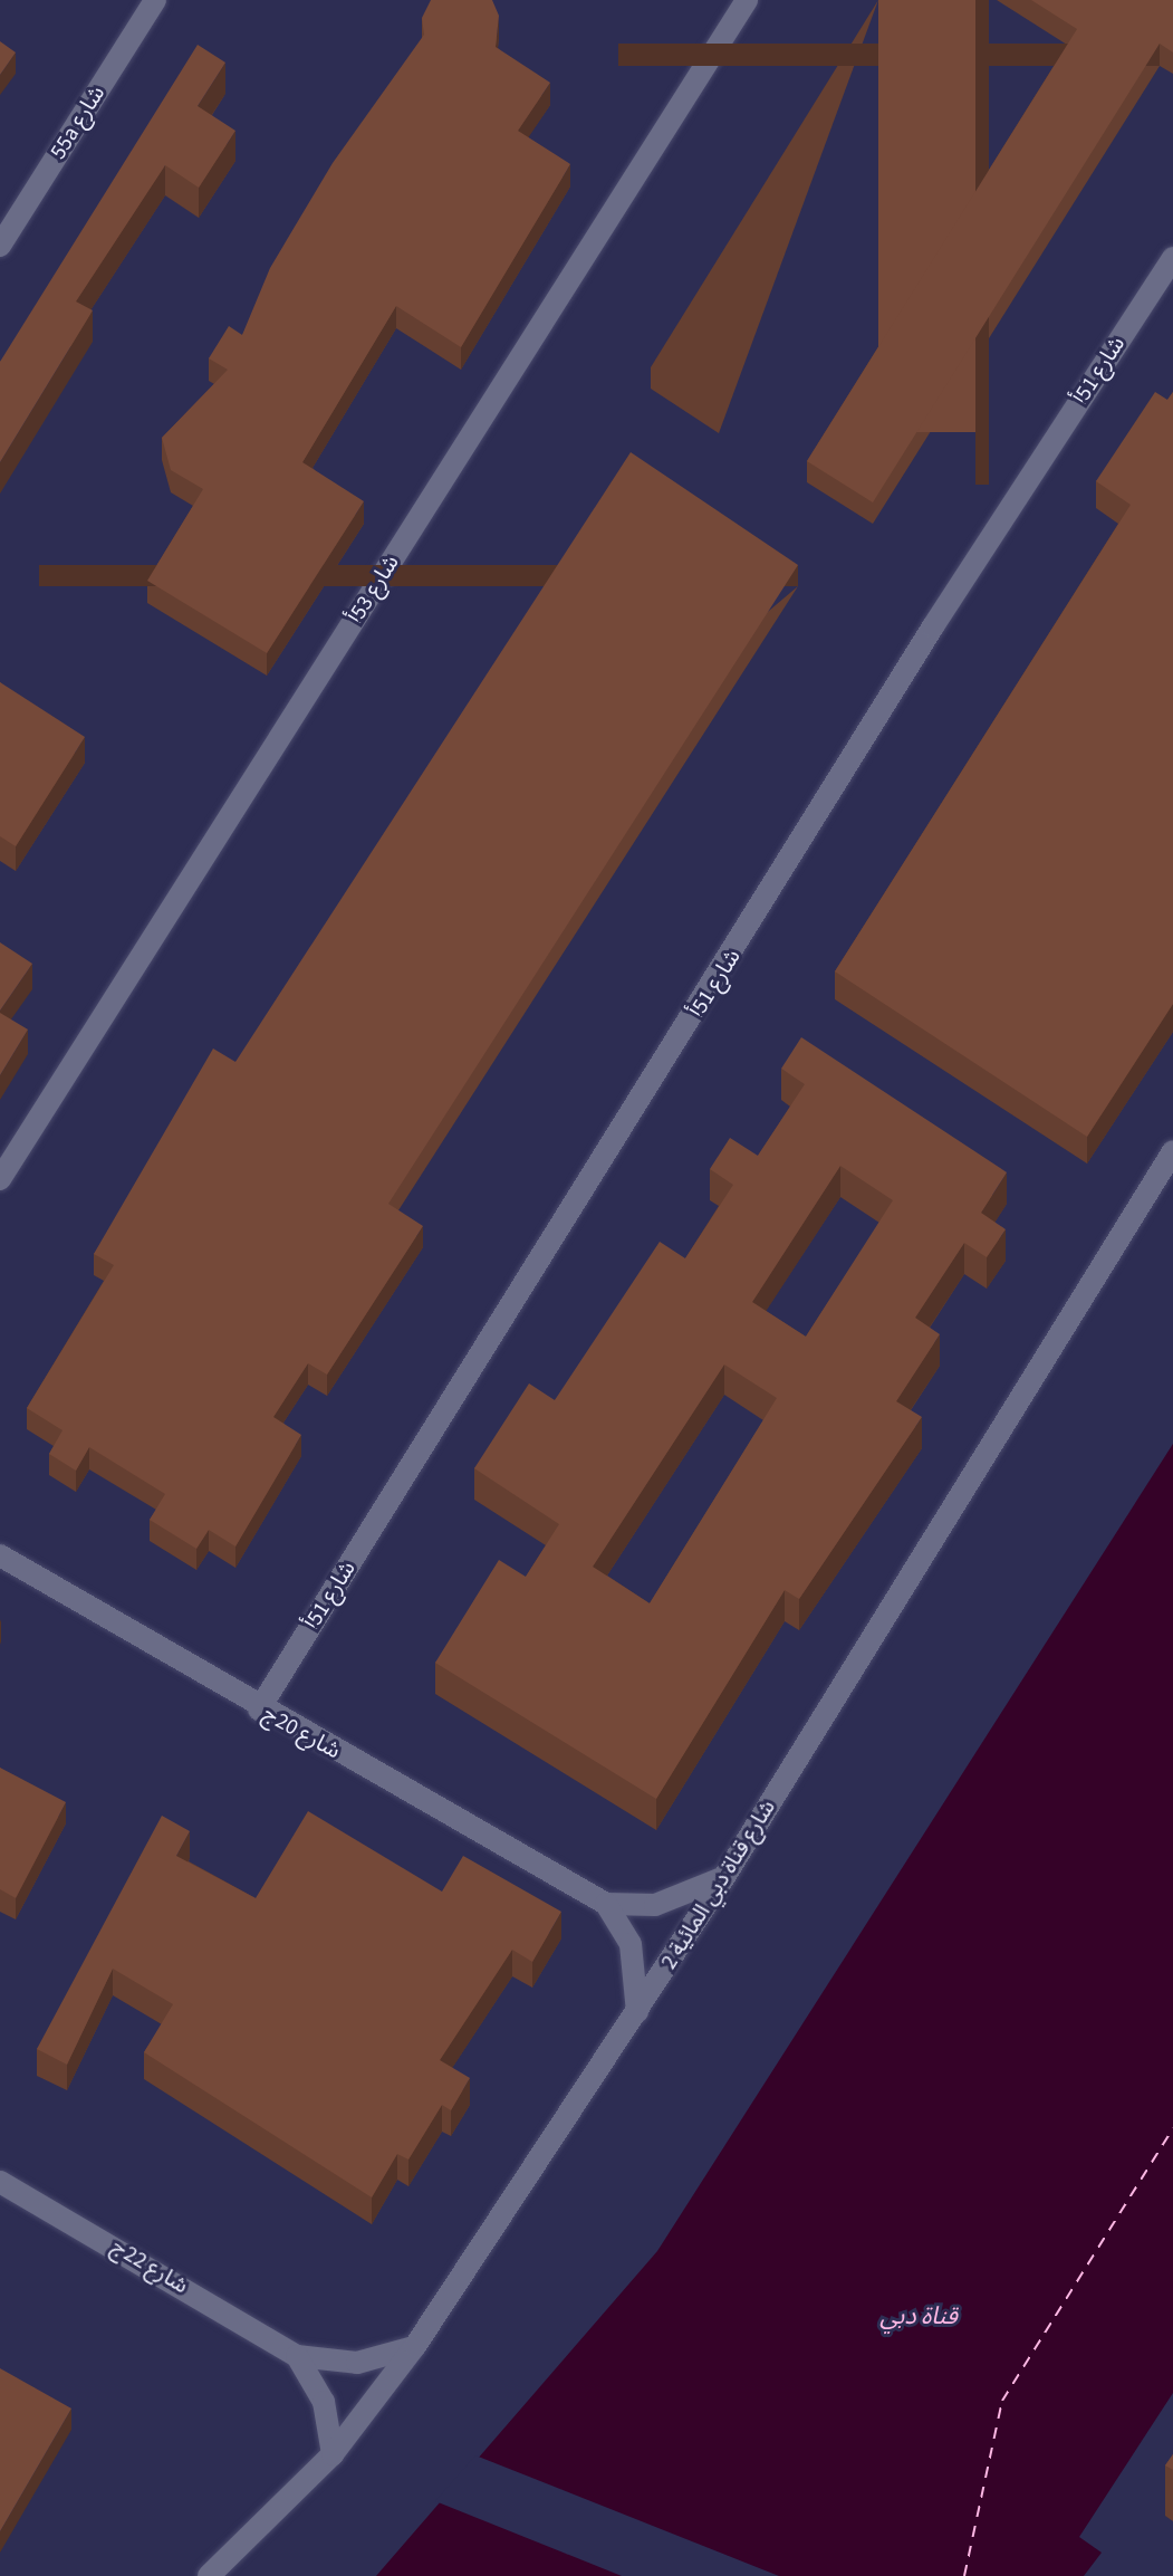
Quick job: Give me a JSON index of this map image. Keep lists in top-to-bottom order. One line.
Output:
{"streets":{"street":["55a شارع","شارع 51أ","شارع 53أ","شارع 20ج","شارع قناة دبي المائية 2","شارع 22ج"]},"crossings":[["شارع 51أ","شارع 20ج"],["شارع 20ج","شارع قناة دبي المائية 2"],["شارع قناة دبي المائية 2","شارع 22ج"]],"water":["قناة دبي"]}
